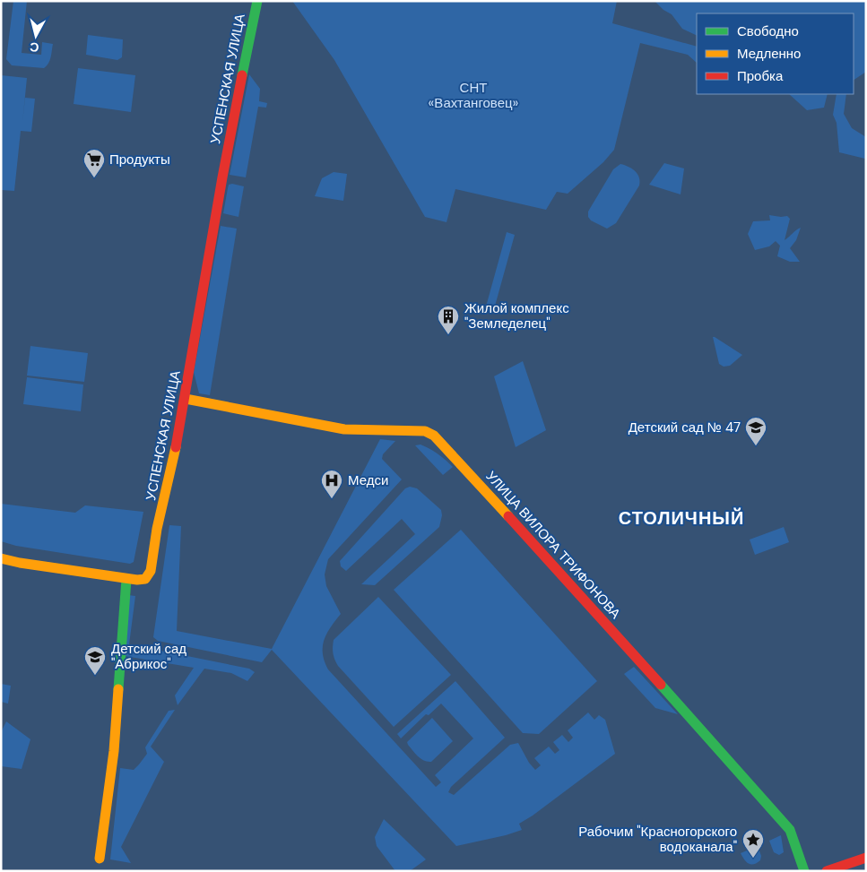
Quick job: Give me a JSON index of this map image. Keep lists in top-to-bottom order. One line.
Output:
{"streets":{"street":["УСПЕНСКАЯ УЛИЦА","УЛИЦА ВИЛОРА ТРИФОНОВА"]},"crossings":[["УСПЕНСКАЯ УЛИЦА","УЛИЦА ВИЛОРА ТРИФОНОВА"]],"districts":["СТОЛИЧНЫЙ"],"parks":["СНТ «Вахтанговец»"],"places":{"supermarket":["Продукты"],"building":["Жилой комплекс \"Земледелец\""],"school or university":["Детский сад № 47","Детский сад \"Абрикос\""],"hospital":["Медси"],"place":["Рабочим \"Красногорского водоканала\""]},"legend":["Свободно","Медленно","Пробка"],"north":"bottom"}
